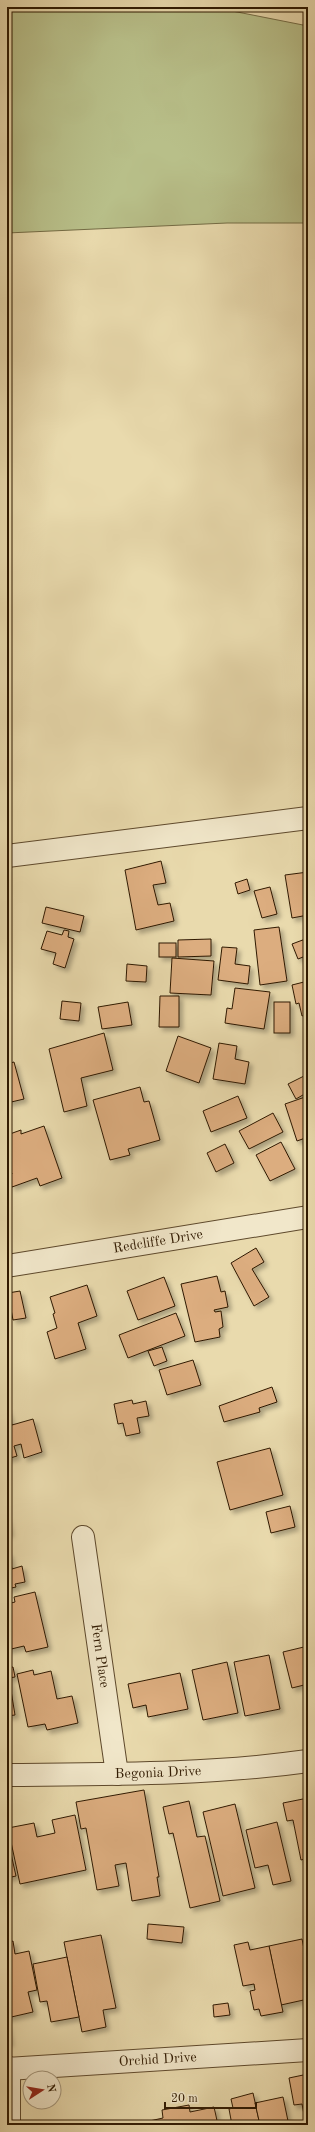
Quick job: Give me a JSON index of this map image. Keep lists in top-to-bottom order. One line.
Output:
{"streets":{"street":["Redcliffe Drive","Fern Place","Begonia Drive","Orchid Drive"]},"crossings":[["Fern Place","Begonia Drive"]],"scale_bar":"20 m","north":"right"}
